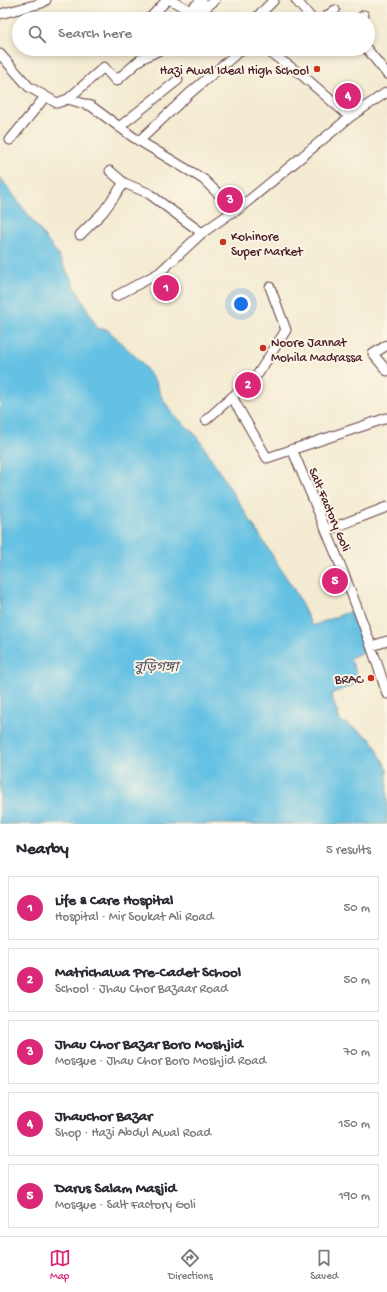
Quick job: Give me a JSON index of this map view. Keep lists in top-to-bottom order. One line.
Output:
{"streets":{"street":["Salt Factory Goli"]},"water":["বুড়িগঙ্গা"],"places":["Hazi Awal Ideal High School","Kohinore Super Market","Noore Jannat Mohila Madrassa","BRAC"],"page":{"search":"Search here","pins":["4","3","1","2","5"],"heading":["Nearby","5 results"],"list":[{"mark":"1","name":"Life & Care Hospital","note":"Hospital · Mir Soukat Ali Road","value":"50 m"},{"mark":"2","name":"Matrichawa Pre-Cadet School","note":"School · Jhau Chor Bazaar Road","value":"50 m"},{"mark":"3","name":"Jhau Chor Bazar Boro Moshjid","note":"Mosque · Jhau Chor Boro Moshjid Road","value":"70 m"},{"mark":"4","name":"Jhauchor Bazar","note":"Shop · Hazi Abdul Awal Road","value":"150 m"},{"mark":"5","name":"Darus Salam Masjid","note":"Mosque · Salt Factory Goli","value":"190 m"}],"nav":["Map","Directions","Saved"]}}
